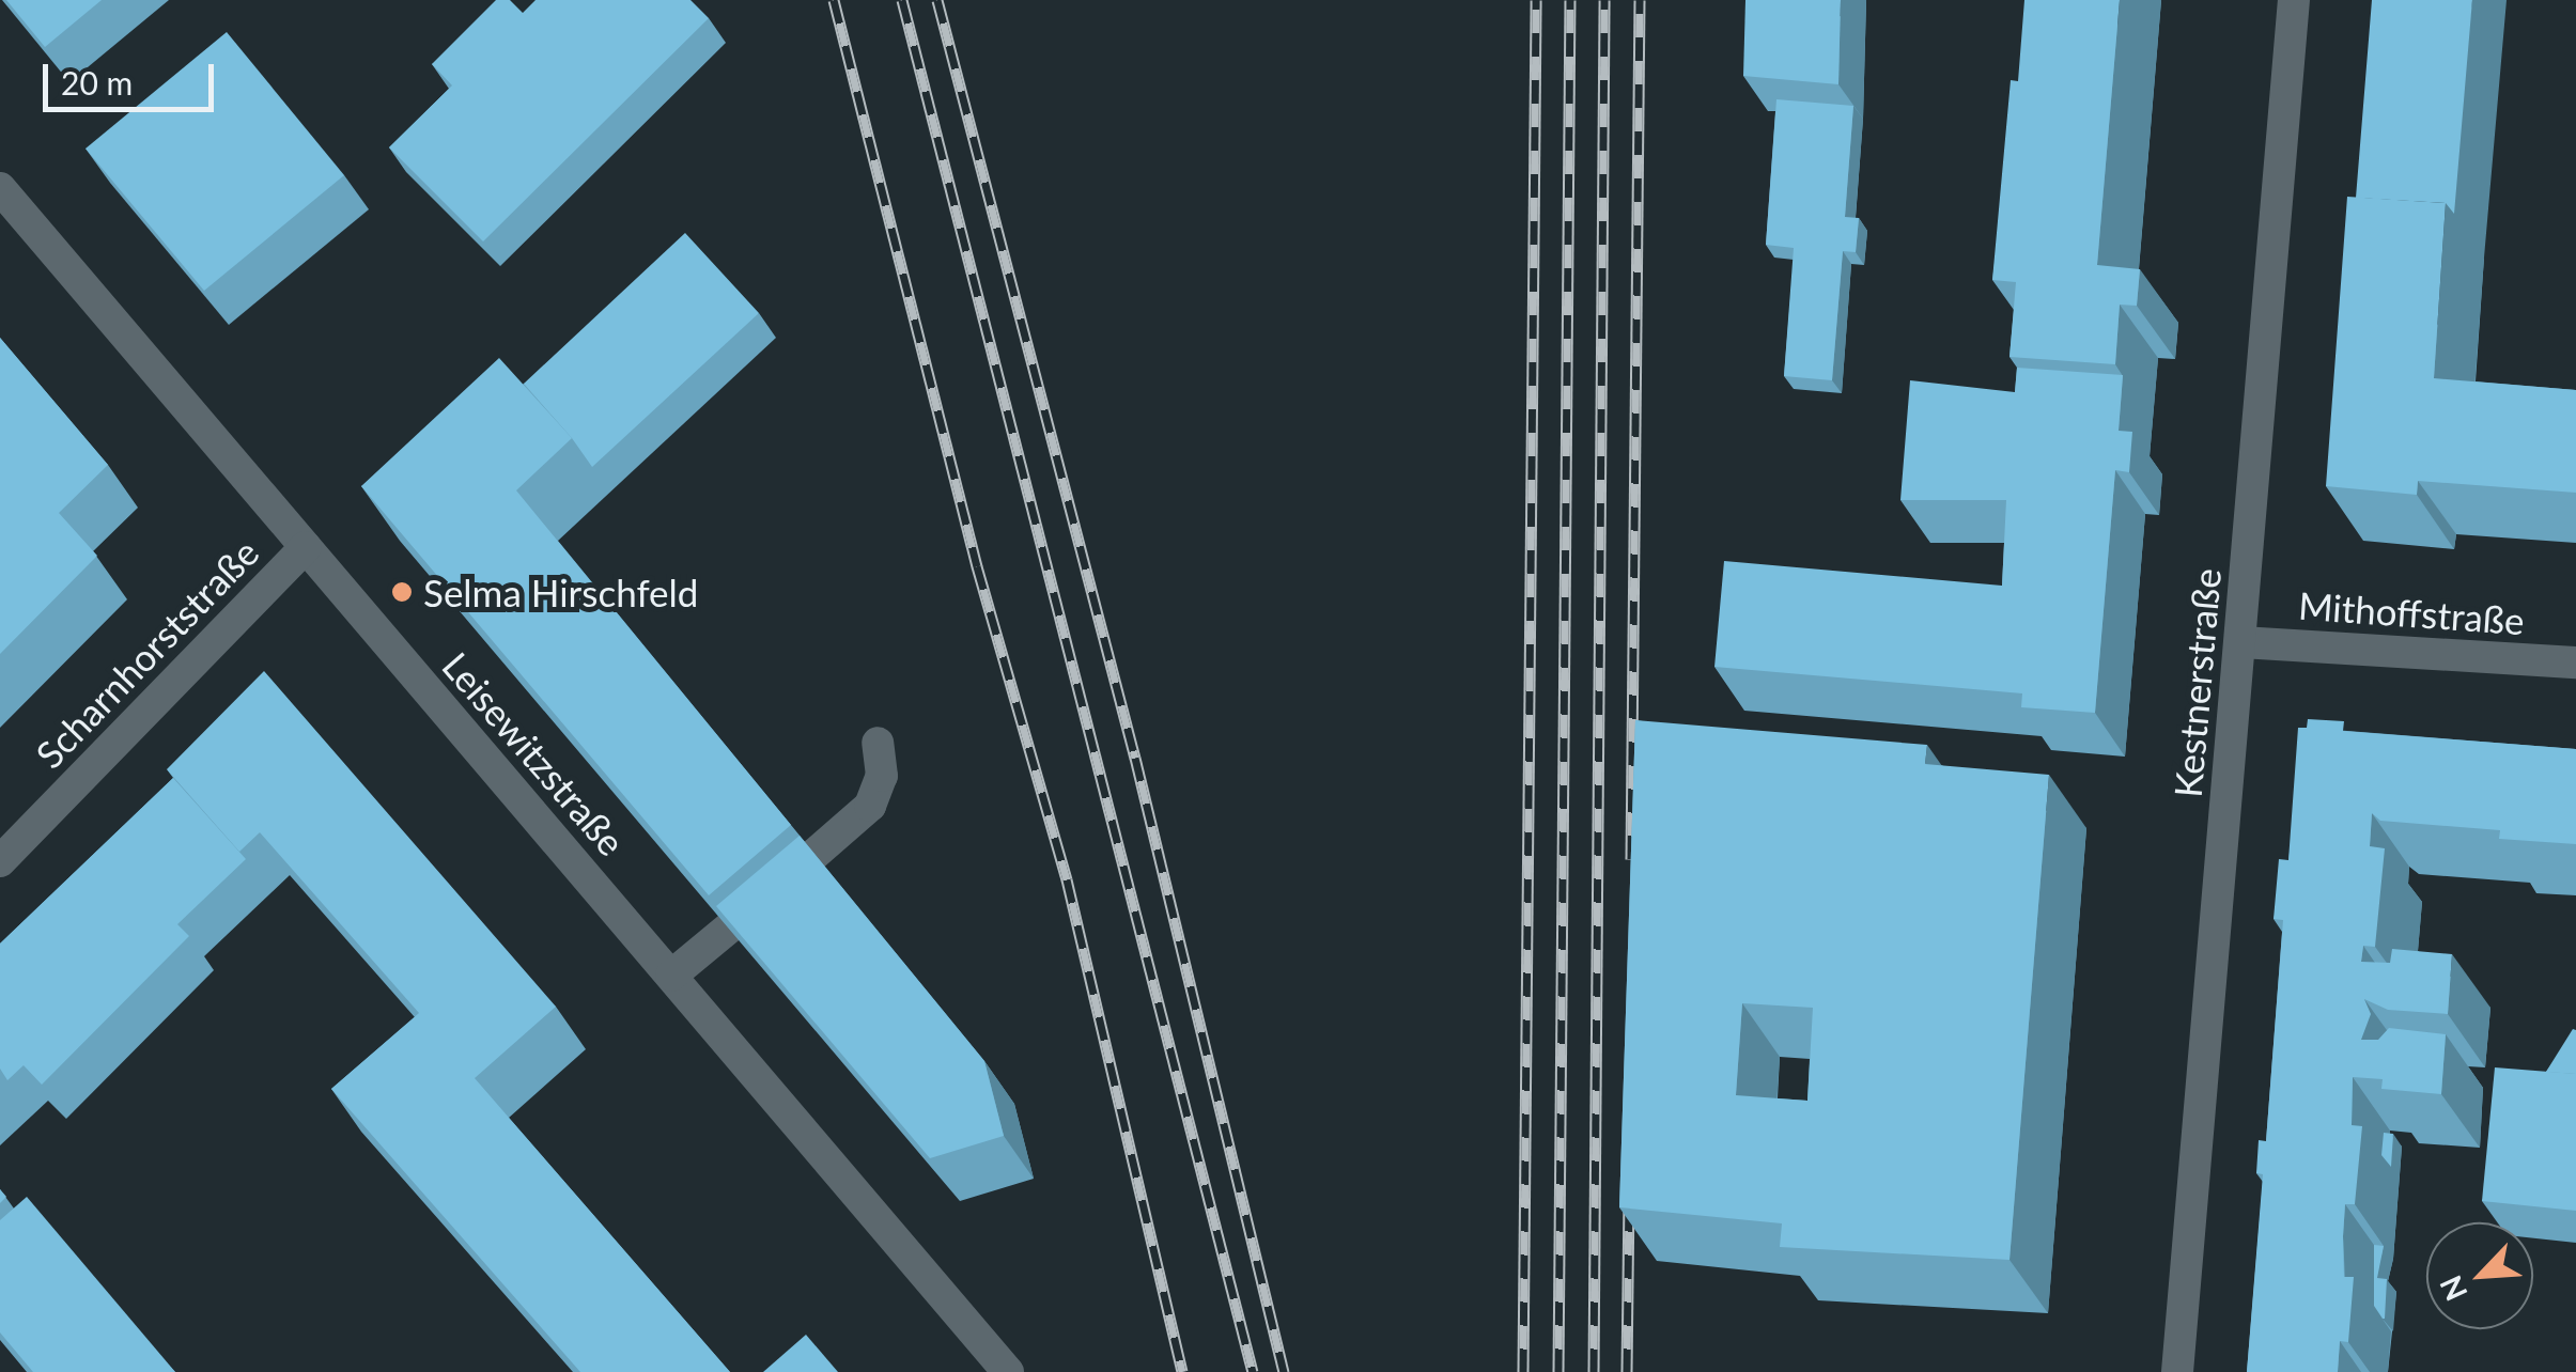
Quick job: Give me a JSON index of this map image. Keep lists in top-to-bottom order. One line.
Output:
{"streets":{"street":["Mithoffstraße","Scharnhorststraße","Kestnerstraße","Leisewitzstraße"]},"crossings":[["Mithoffstraße","Kestnerstraße"],["Scharnhorststraße","Leisewitzstraße"]],"places":["Selma Hirschfeld"],"scale_bar":"20 m","north":"bottom left"}
